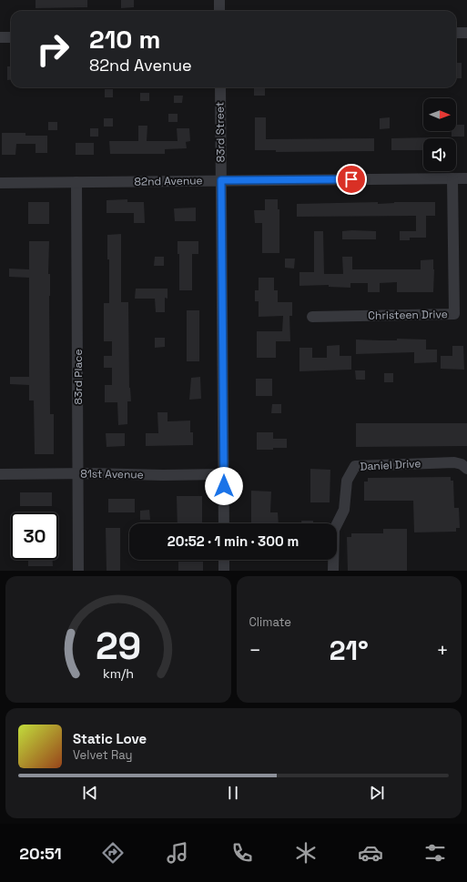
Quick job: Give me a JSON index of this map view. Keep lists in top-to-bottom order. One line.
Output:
{"streets":{"street":["83rd Street","82nd Avenue","Christeen Drive","83rd Place","Daniel Drive","81st Avenue"]},"crossings":[["83rd Street","82nd Avenue"],["83rd Street","81st Avenue"],["82nd Avenue","Christeen Drive"],["82nd Avenue","83rd Place"],["83rd Place","81st Avenue"]],"north":"right","page":{"turn":["210 m","82nd Avenue"],"limit":"30","trip":"20:52 · 1 min · 300 m","tile":"Climate","heat":["−","21°","+"],"song":["Static Love","Velvet Ray"],"tabs":"20:51","gauge":["29","km/h"]}}
